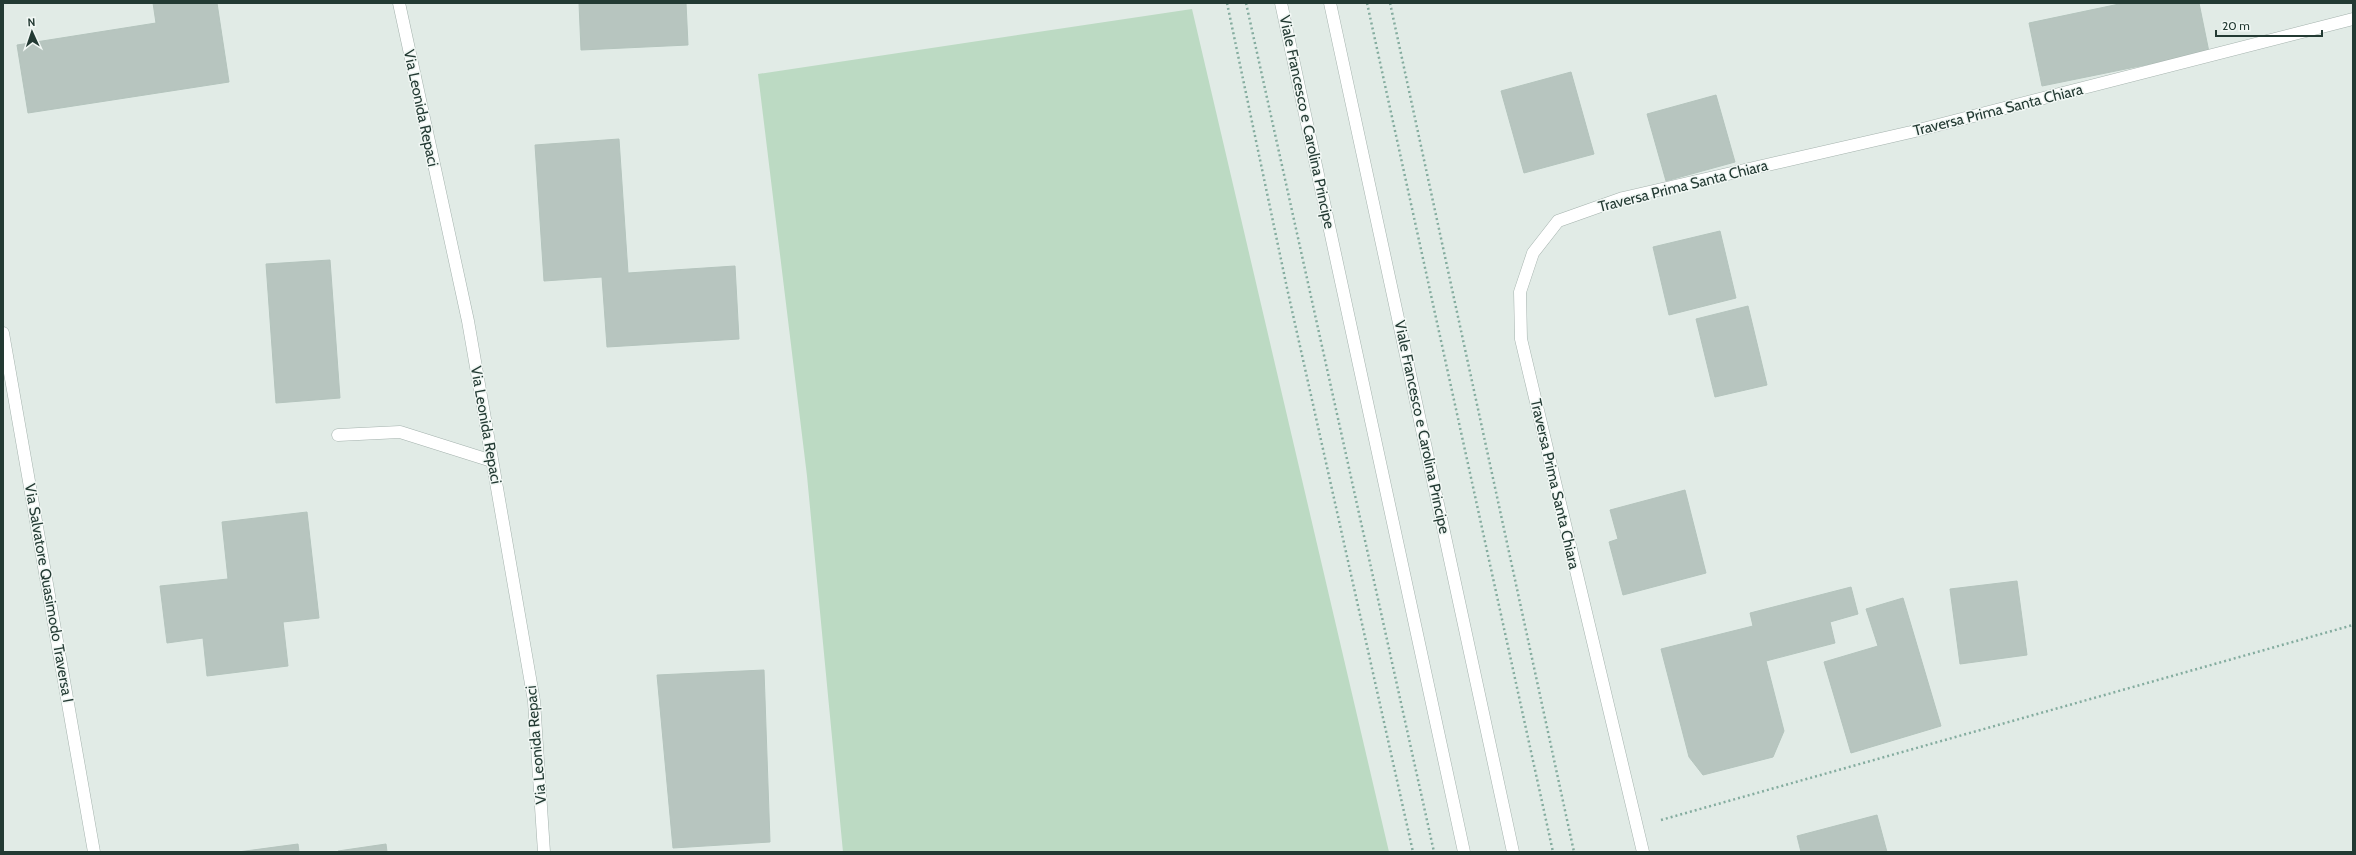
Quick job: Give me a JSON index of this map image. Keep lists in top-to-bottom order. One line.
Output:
{"streets":{"street":["Via Leonida Repaci","Traversa Prima Santa Chiara","Viale Francesco e Carolina Principe","Via Salvatore Quasimodo Traversa I"]},"scale_bar":"20 m","north":"top"}
